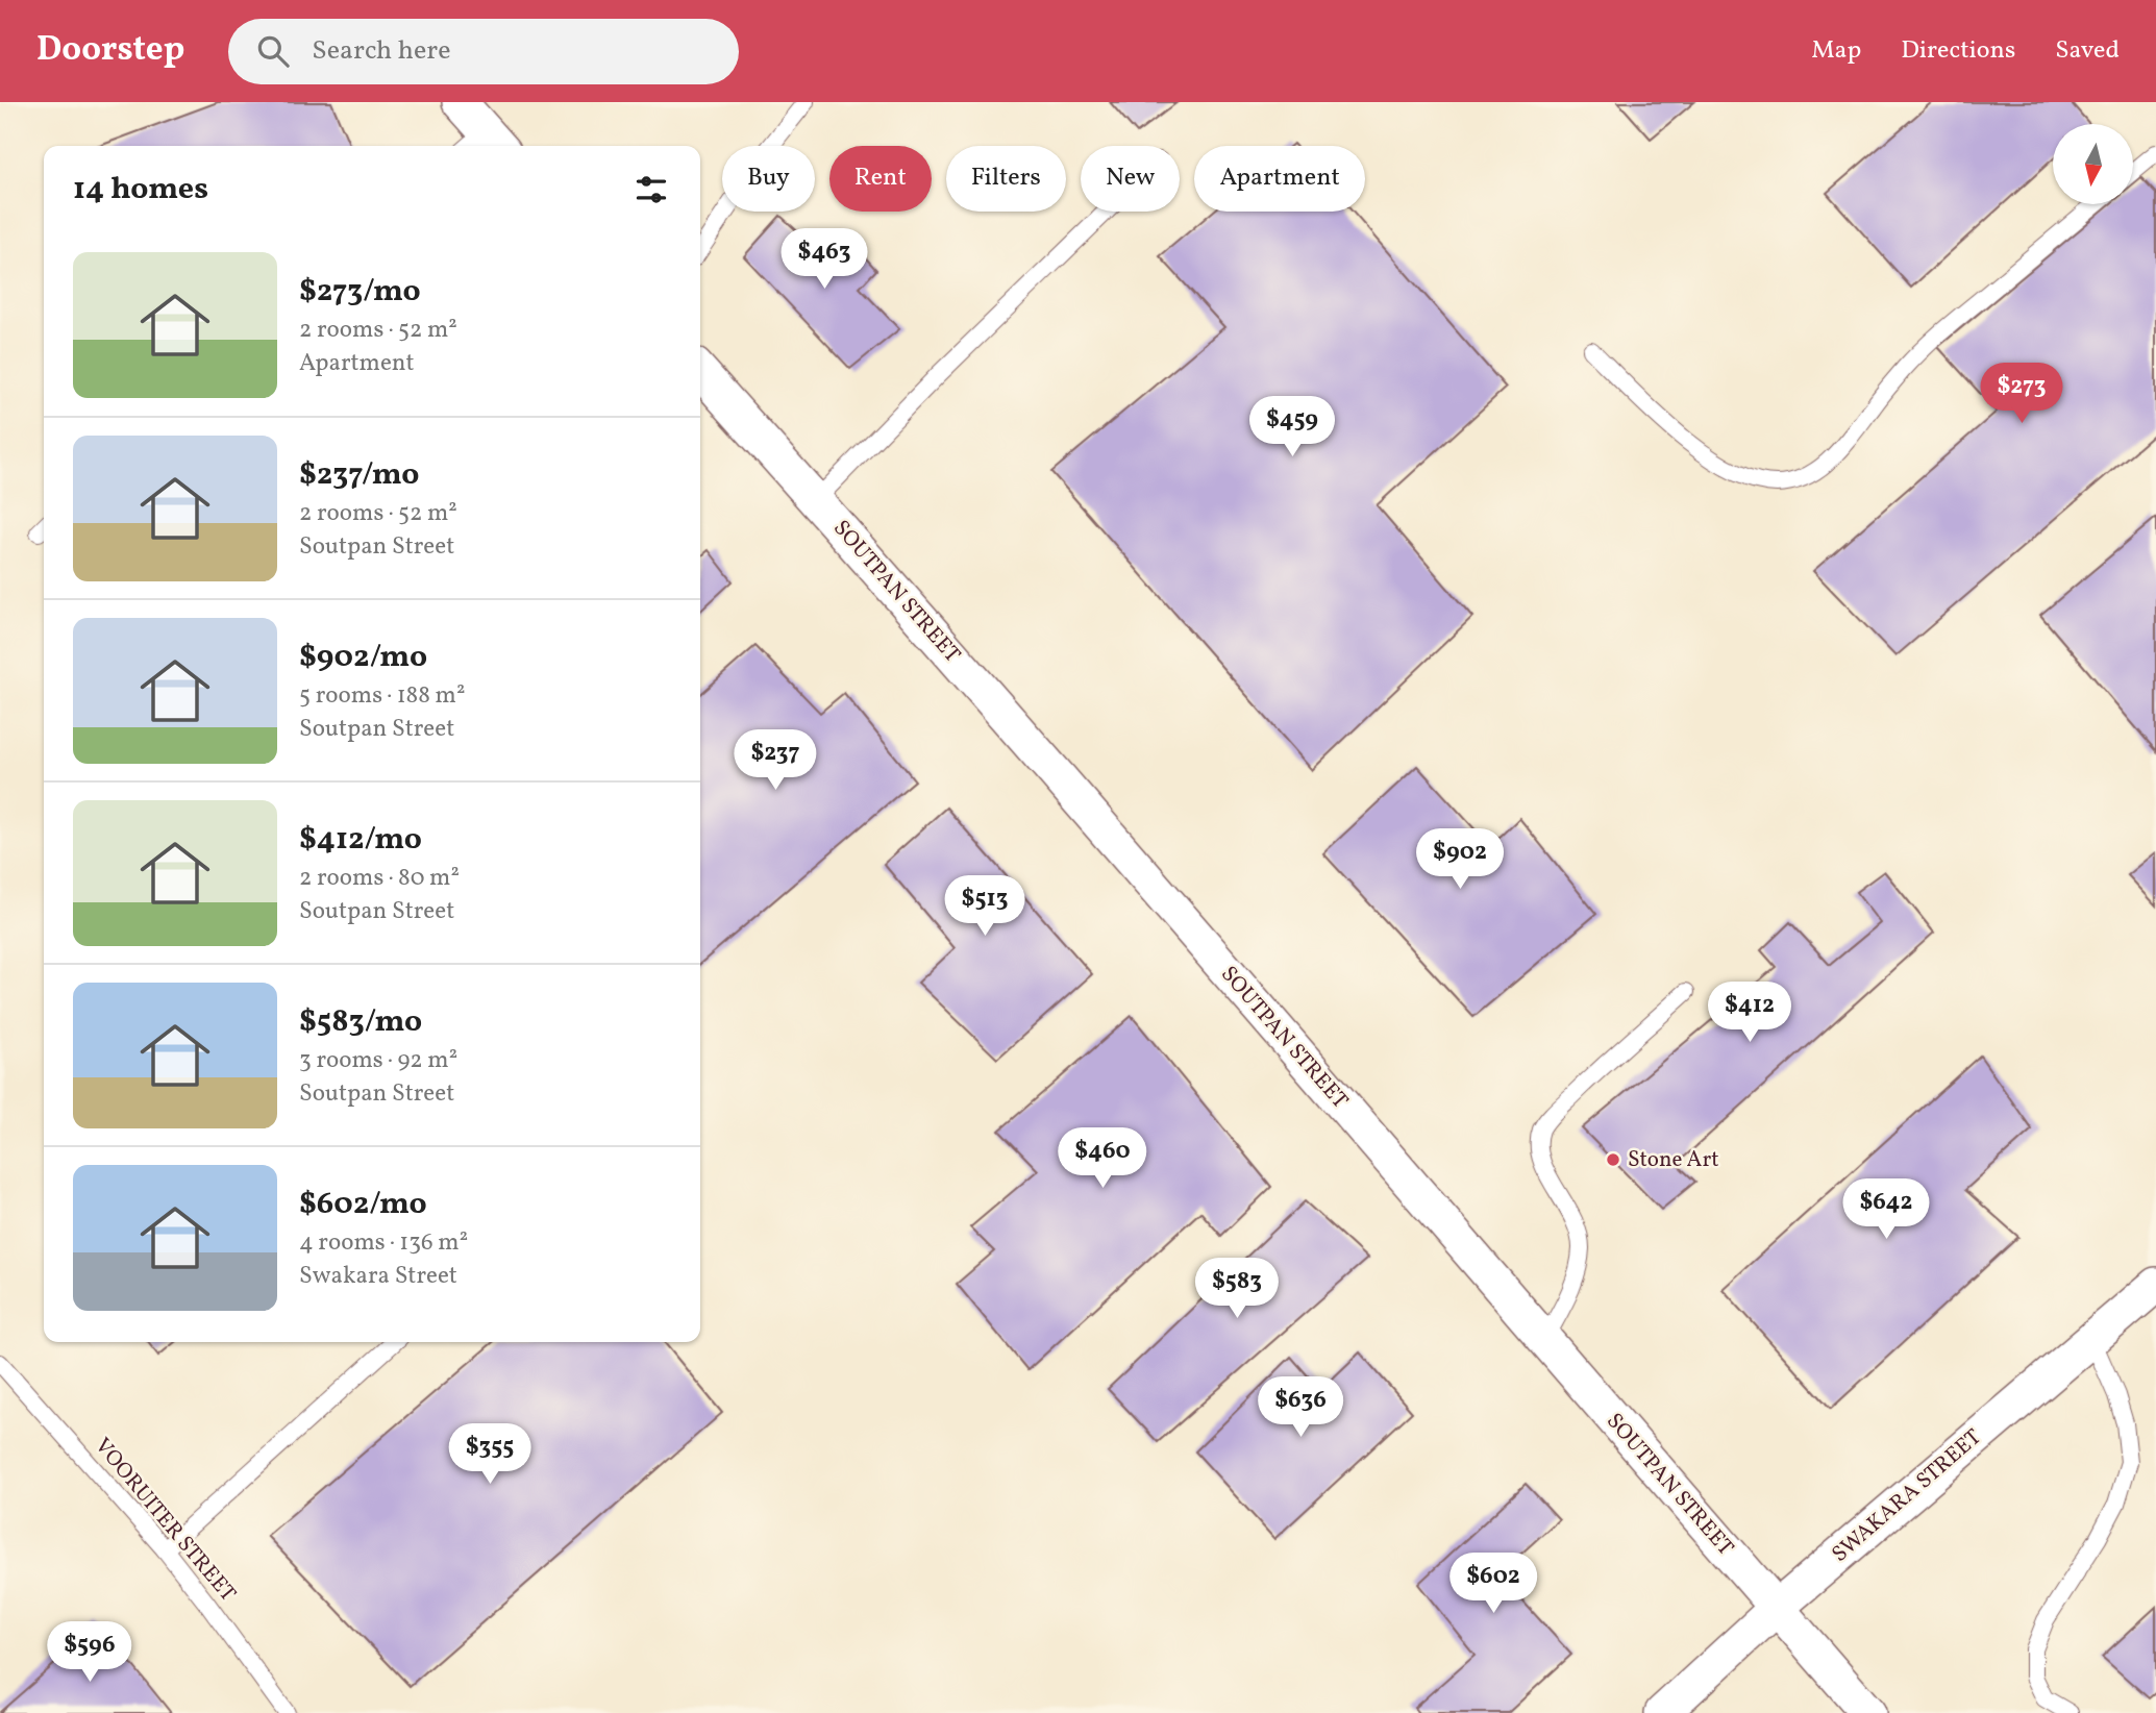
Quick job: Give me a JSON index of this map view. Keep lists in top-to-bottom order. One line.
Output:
{"streets":{"street":["SOUTPAN STREET","SWAKARA STREET"],"lane":["VOORUITER STREET"]},"crossings":[["SOUTPAN STREET","SWAKARA STREET"]],"places":["Stone Art"],"north":"bottom","page":{"header":"Doorstep","search":"Search here","nav":["Map","Directions","Saved"],"chip":["Buy","Rent","Filters","New","Apartment"],"heading":"14 homes","price":["$463","$273","$459","$237","$902","$513","$412","$460","$642","$583","$636","$355","$602","$596"],"list":[{"name":"$273/mo","note":"2 rooms · 52 m² · Apartment"},{"name":"$237/mo","note":"2 rooms · 52 m² · Soutpan Street"},{"name":"$902/mo","note":"5 rooms · 188 m² · Soutpan Street"},{"name":"$412/mo","note":"2 rooms · 80 m² · Soutpan Street"},{"name":"$583/mo","note":"3 rooms · 92 m² · Soutpan Street"},{"name":"$602/mo","note":"4 rooms · 136 m² · Swakara Street"}]}}
